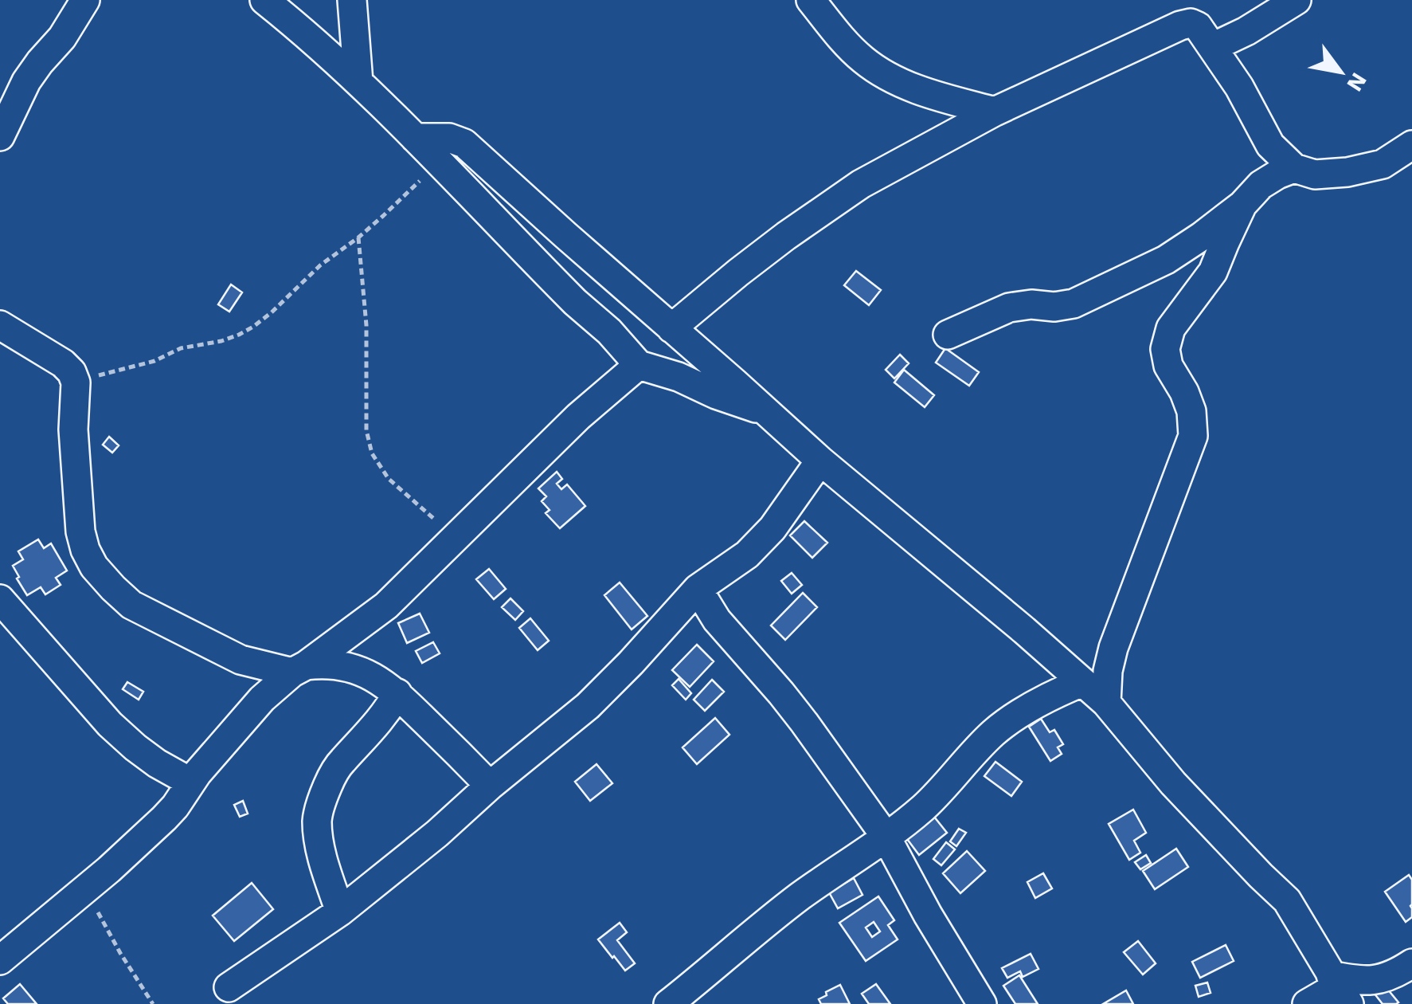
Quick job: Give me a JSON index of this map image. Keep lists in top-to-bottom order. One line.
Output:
{"north":"bottom right"}
